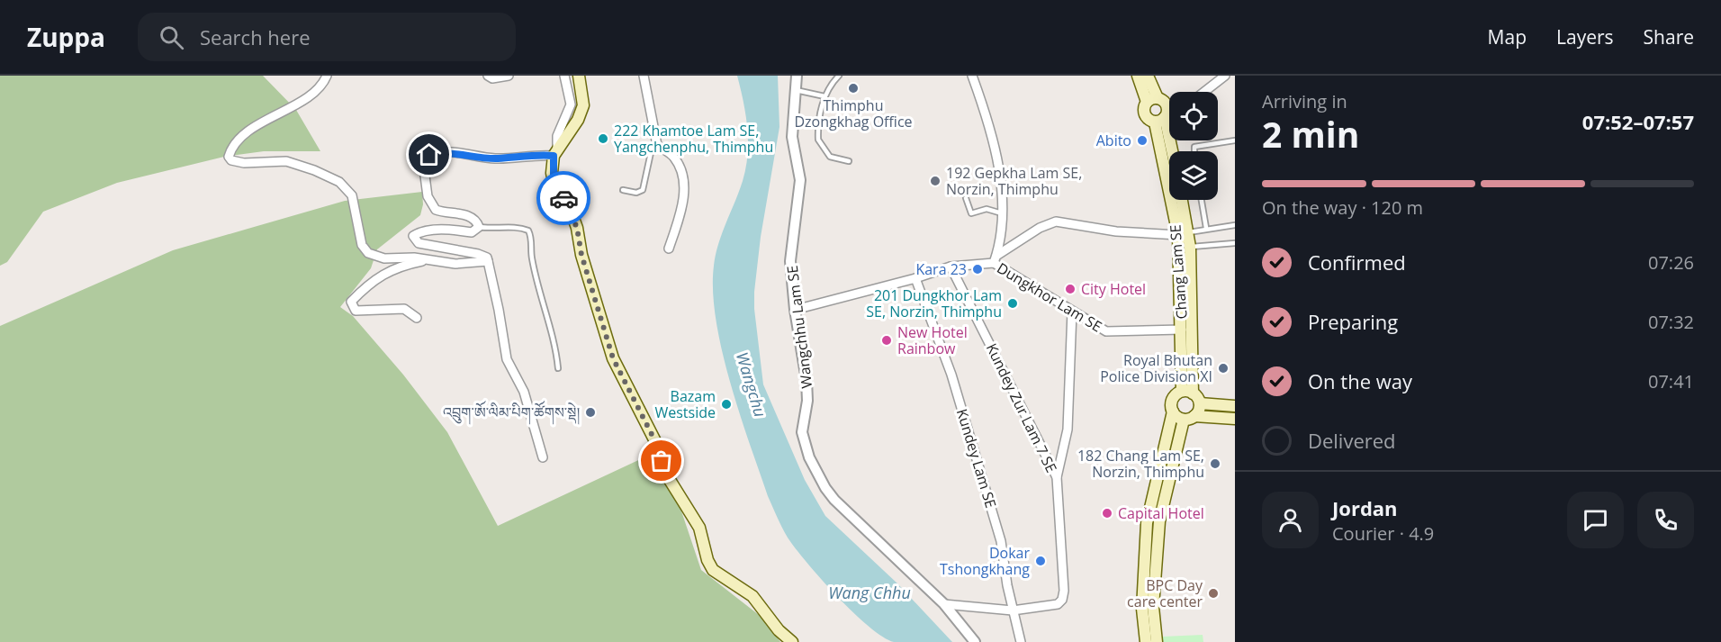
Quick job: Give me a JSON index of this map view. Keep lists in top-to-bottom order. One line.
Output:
{"streets":{"main road":["Chang Lam SE"],"street":["Dungkhor Lam SE","Wangchhu Lam SE","Kundey Zur Lam 7 SE","Kundey Lam SE"]},"crossings":[["Chang Lam SE","Dungkhor Lam SE"],["Dungkhor Lam SE","Wangchhu Lam SE"],["Dungkhor Lam SE","Kundey Zur Lam 7 SE"],["Dungkhor Lam SE","Kundey Lam SE"],["Wangchhu Lam SE","Kundey Zur Lam 7 SE"],["Kundey Zur Lam 7 SE","Kundey Lam SE"]],"water":["Wangchu","Wang Chhu"],"places":["Thimphu Dzongkhag Office","222 Khamtoe Lam SE, Yangchenphu, Thimphu","Abito","192 Gepkha Lam SE, Norzin, Thimphu","Kara 23","City Hotel","201 Dungkhor Lam SE, Norzin, Thimphu","New Hotel Rainbow","Royal Bhutan Police Division XI","Bazam Westside","འབྲུག་ཨོ་ལིམ་པིག་ཚོགས་སྡེ།","182 Chang Lam SE, Norzin, Thimphu","Capital Hotel","Dokar Tshongkhang","BPC Day care center"],"page":{"header":"Zuppa","search":"Search here","nav":["Map","Layers","Share"],"heading":["2 min","Arriving in","07:52–07:57"],"panel":["Jordan","Courier · 4.9"],"bar":"On the way · 120 m","list":[["Confirmed","07:26"],["Preparing","07:32"],["On the way","07:41"],"Delivered"]}}
